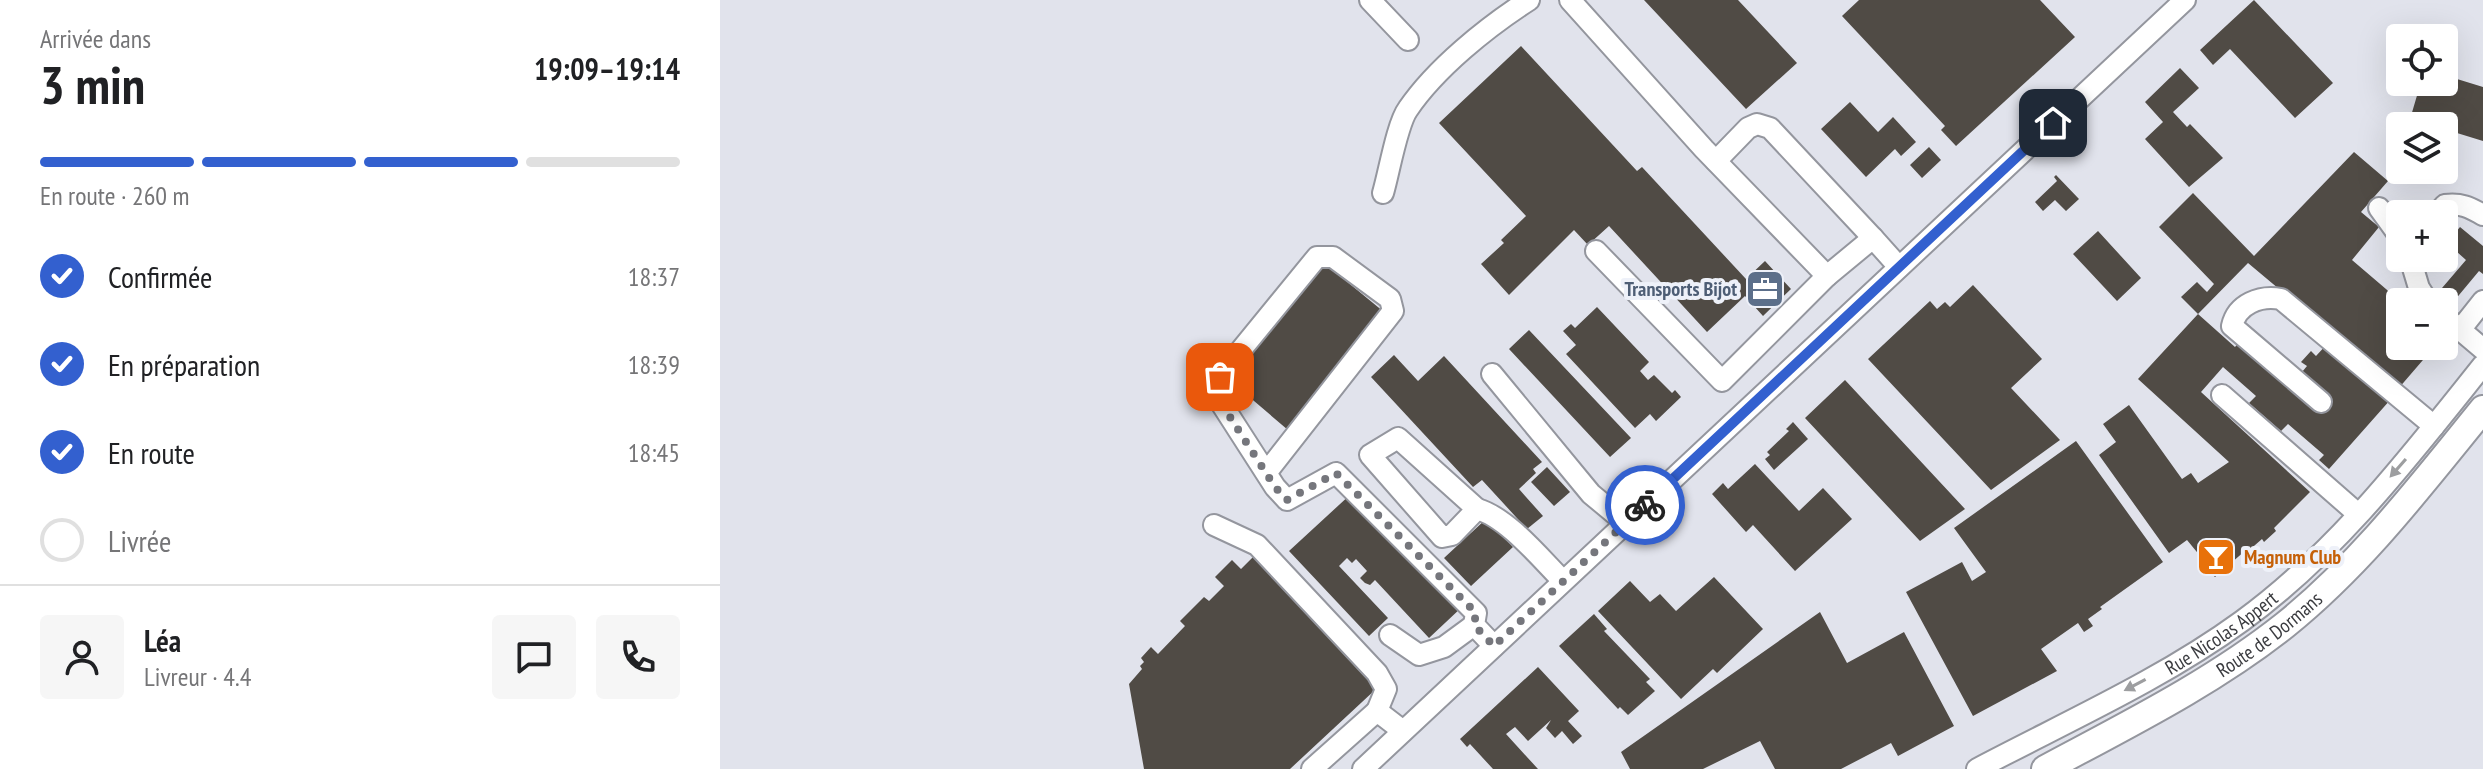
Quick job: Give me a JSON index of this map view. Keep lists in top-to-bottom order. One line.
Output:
{"streets":{"main road":["Route de Dormans"],"street":["Rue Nicolas Appert"]},"one_way":["Rue Nicolas Appert"],"places":{"office":["Transports Bijot"],"bar":["Magnum Club"]},"page":{"heading":["3 min","Arrivée dans","19:09–19:14"],"panel":["Léa","Livreur · 4.4"],"map_buttons":["+","−"],"bar":"En route · 260 m","list":[["Confirmée","18:37"],["En préparation","18:39"],["En route","18:45"],"Livrée"]}}
